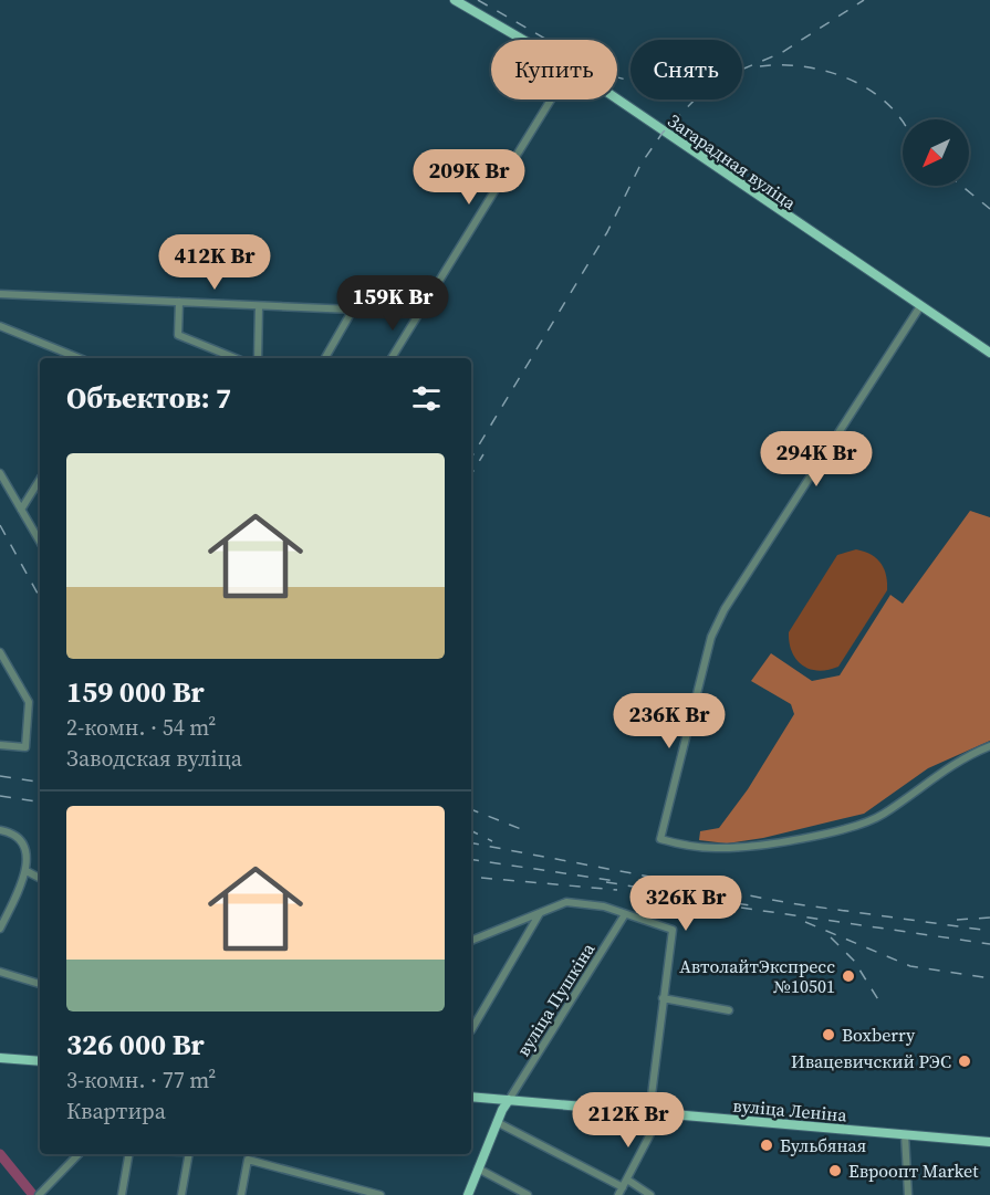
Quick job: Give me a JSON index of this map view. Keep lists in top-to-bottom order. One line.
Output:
{"streets":{"main road":["Загарадная вуліца","вуліца Леніна"],"street":["вуліца Пушкіна"]},"crossings":[["вуліца Пушкіна","вуліца Леніна"]],"places":["АвтолайтЭкспресс №10501","Boxberry","Ивацевичский РЭС","Бульбяная","Евроопт Market"],"north":"bottom left","page":{"chip":["Купить","Снять"],"price":["209K Br","412K Br","159K Br","294K Br","236K Br","326K Br","212K Br"],"heading":"Объектов: 7","list":[{"name":"159 000 Br","note":"2-комн. · 54 m² · Заводская вуліца"},{"name":"326 000 Br","note":"3-комн. · 77 m² · Квартира"}]}}
